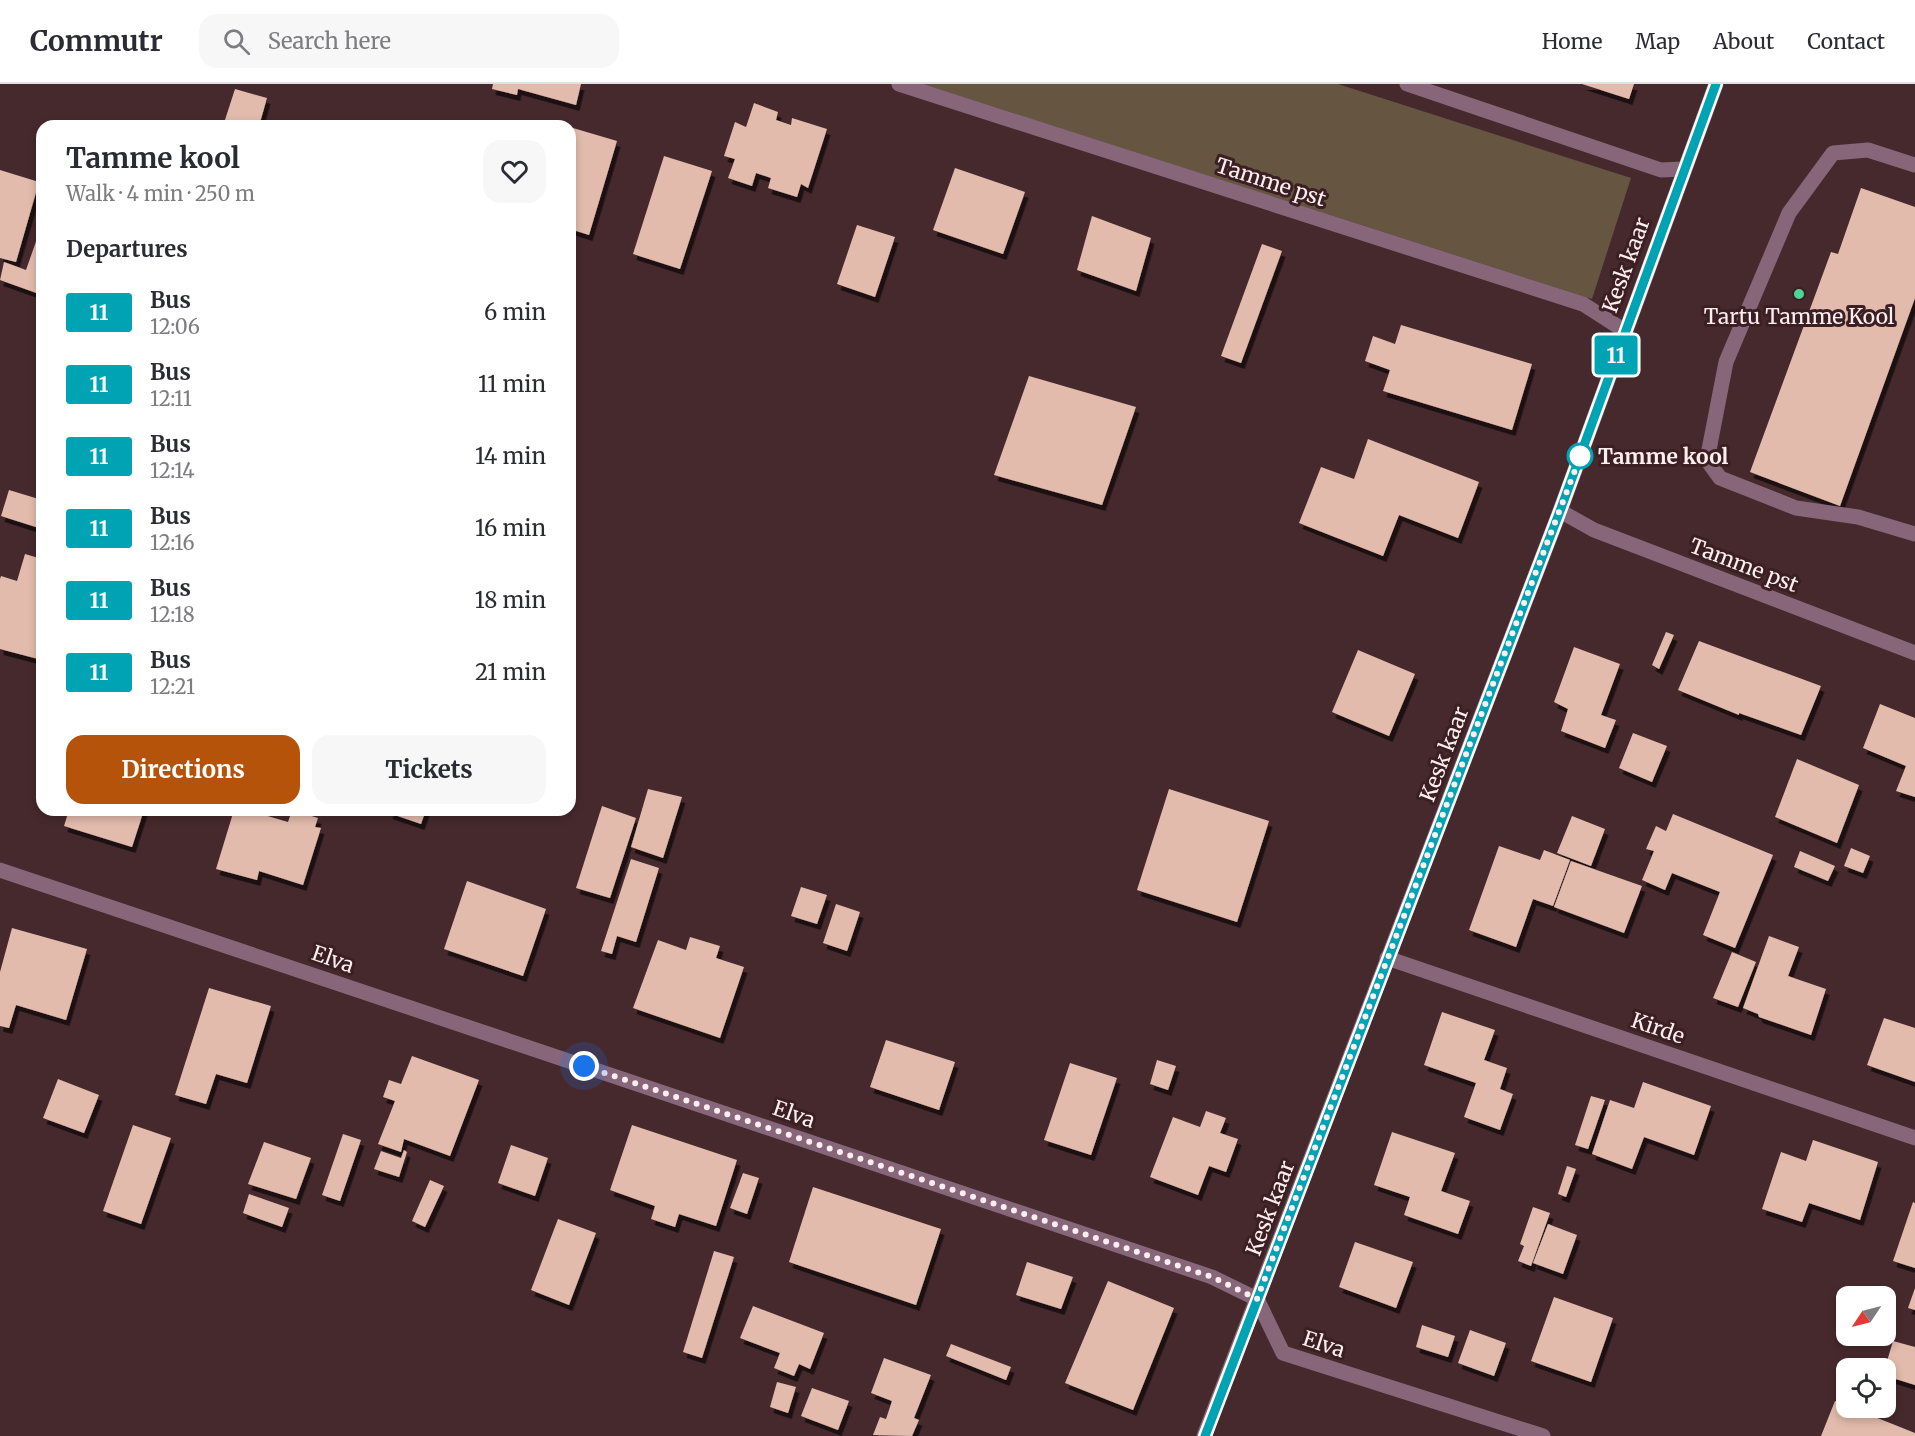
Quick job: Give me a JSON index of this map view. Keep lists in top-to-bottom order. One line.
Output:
{"streets":{"street":["Tamme pst","Kesk kaar","Elva","Kirde"]},"crossings":[["Tamme pst","Kesk kaar"],["Kesk kaar","Elva"],["Kesk kaar","Kirde"]],"places":["Tartu Tamme Kool","Tamme kool"],"lines":["bus line 11"],"north":"bottom left","page":{"header":"Commutr","search":"Search here","nav":["Home","Map","About","Contact"],"on_map":"11","heading":[["Tamme kool","Walk · 4 min · 250 m"],"Departures"],"list":[{"mark":"11","name":"Bus","note":"12:06","value":"6 min"},{"mark":"11","name":"Bus","note":"12:11","value":"11 min"},{"mark":"11","name":"Bus","note":"12:14","value":"14 min"},{"mark":"11","name":"Bus","note":"12:16","value":"16 min"},{"mark":"11","name":"Bus","note":"12:18","value":"18 min"},{"mark":"11","name":"Bus","note":"12:21","value":"21 min"}],"buttons":["Directions","Tickets"]}}
